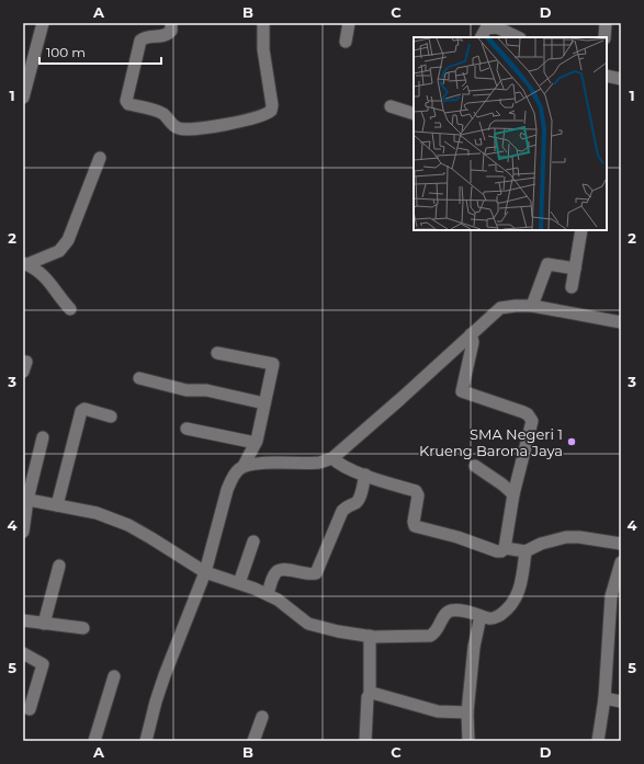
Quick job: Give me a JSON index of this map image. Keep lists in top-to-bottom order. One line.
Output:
{"places":["SMA Negeri 1 Krueng Barona Jaya"],"scale_bar":"100 m","grid":{"columns":["A","B","C","D"],"rows":["1","2","3","4","5"]}}
